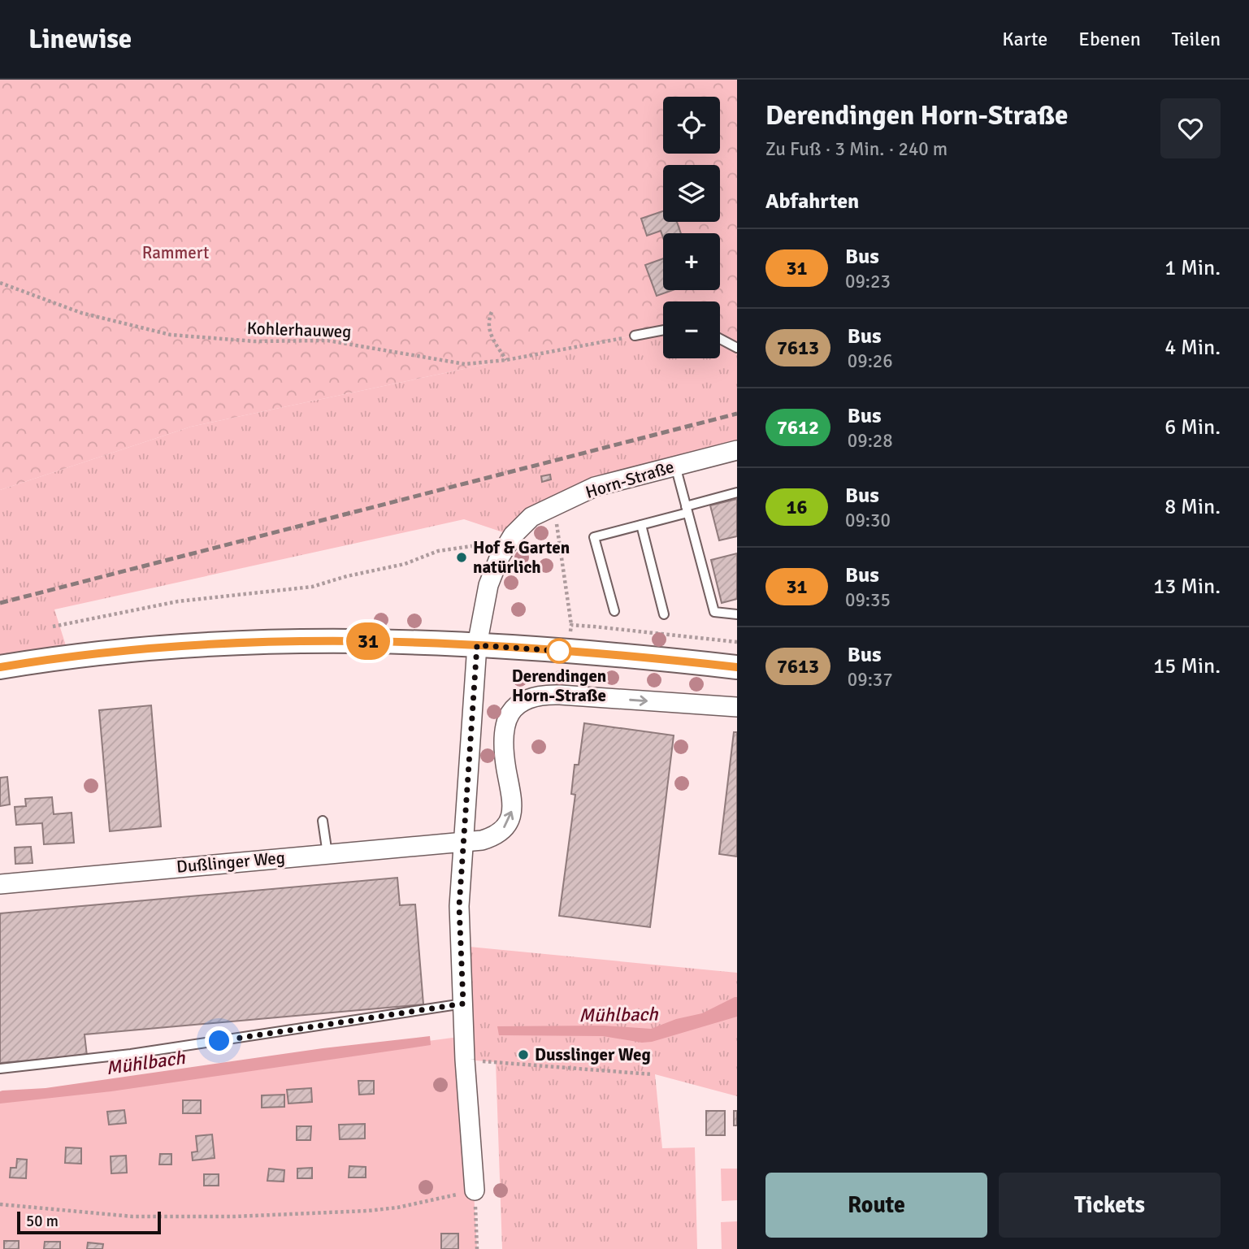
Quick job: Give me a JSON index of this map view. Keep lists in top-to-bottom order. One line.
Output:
{"streets":{"street":["Horn-Straße","Dußlinger Weg"],"path":["Kohlerhauweg"]},"water":["Mühlbach"],"parks":["Rammert"],"places":["Hof & Garten natürlich","Derendingen Horn-Straße","Dusslinger Weg"],"lines":["bus line 31"],"scale_bar":"50 m","page":{"header":"Linewise","nav":["Karte","Ebenen","Teilen"],"on_map":"31","heading":[["Derendingen Horn-Straße","Zu Fuß · 3 Min. · 240 m"],"Abfahrten"],"map_buttons":["+","−"],"list":[{"mark":"31","name":"Bus","note":"09:23","value":"1 Min."},{"mark":"7613","name":"Bus","note":"09:26","value":"4 Min."},{"mark":"7612","name":"Bus","note":"09:28","value":"6 Min."},{"mark":"16","name":"Bus","note":"09:30","value":"8 Min."},{"mark":"31","name":"Bus","note":"09:35","value":"13 Min."},{"mark":"7613","name":"Bus","note":"09:37","value":"15 Min."}],"buttons":["Route","Tickets"],"scale":"50 m"}}
